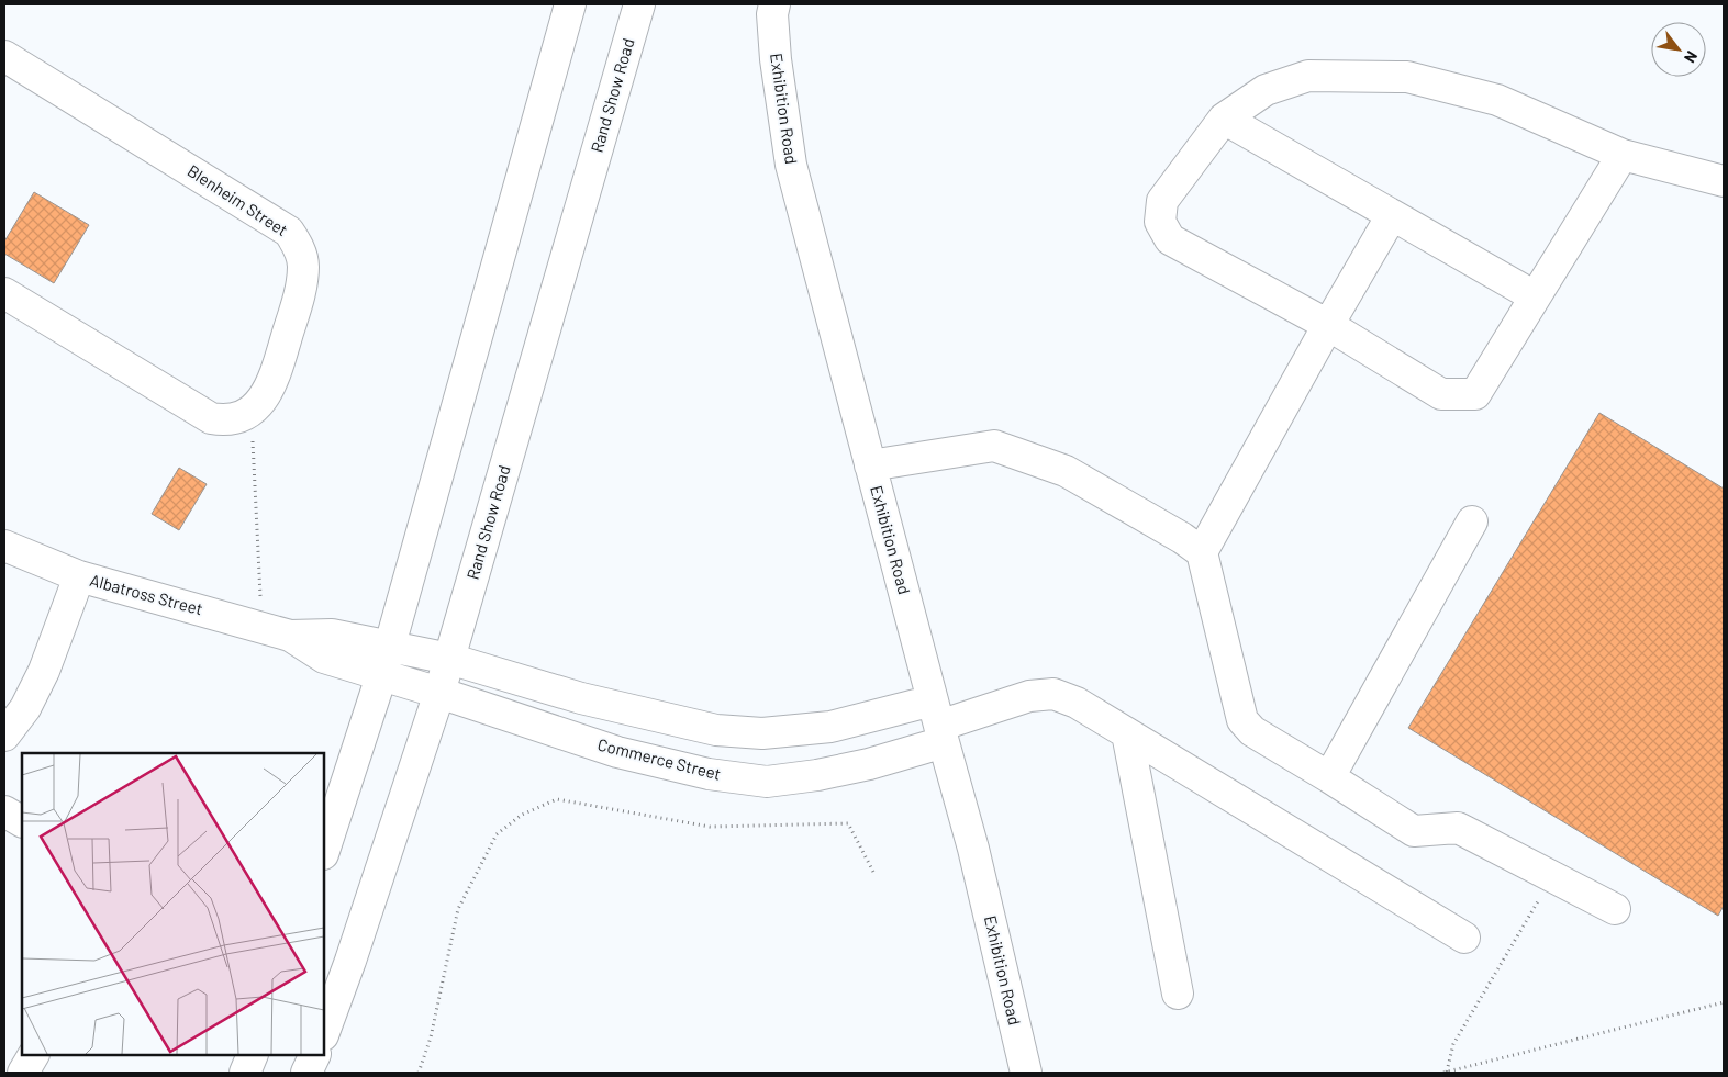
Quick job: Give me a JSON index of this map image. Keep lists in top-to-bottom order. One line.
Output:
{"streets":{"street":["Rand Show Road","Exhibition Road","Blenheim Street","Albatross Street","Commerce Street"]},"crossings":[["Rand Show Road","Commerce Street"],["Exhibition Road","Commerce Street"],["Albatross Street","Commerce Street"]],"north":"bottom right"}
